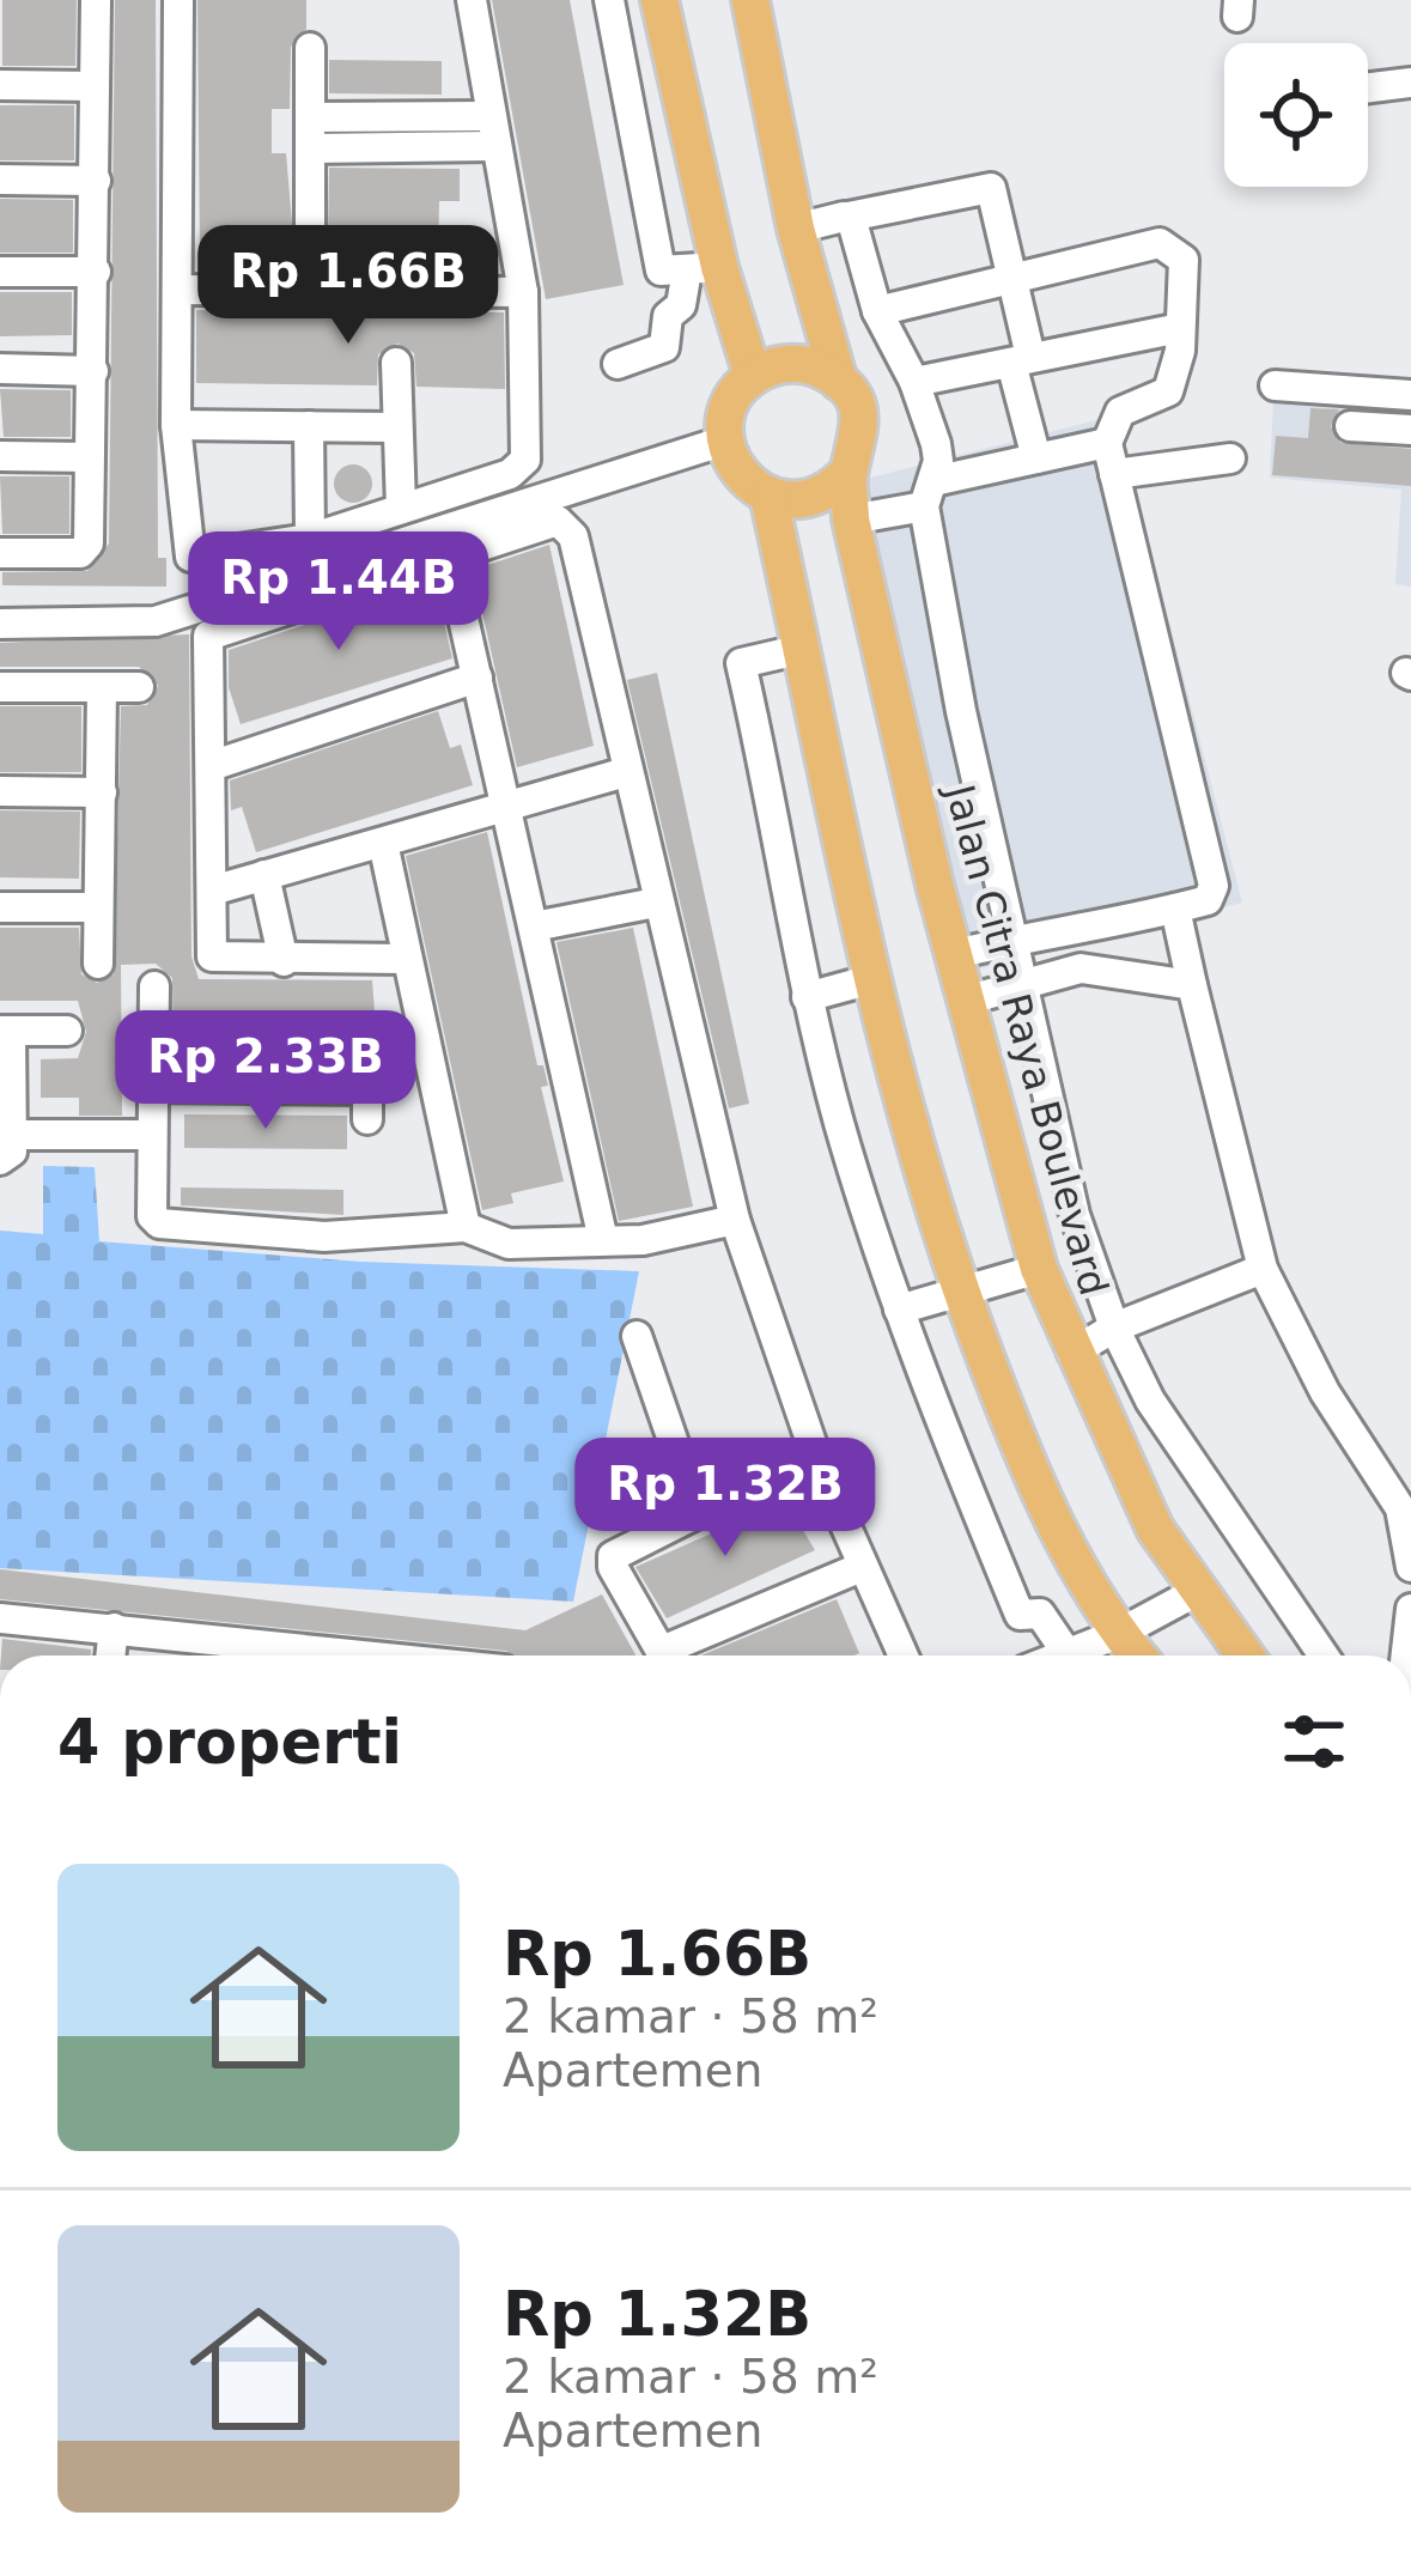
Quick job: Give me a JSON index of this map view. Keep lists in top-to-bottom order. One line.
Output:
{"streets":{"main road":["Jalan Citra Raya Boulevard"]},"page":{"price":["Rp 1.66B","Rp 1.44B","Rp 2.33B","Rp 1.32B"],"heading":"4 properti","list":[{"name":"Rp 1.66B","note":"2 kamar · 58 m² · Apartemen"},{"name":"Rp 1.32B","note":"2 kamar · 58 m² · Apartemen"}]}}
